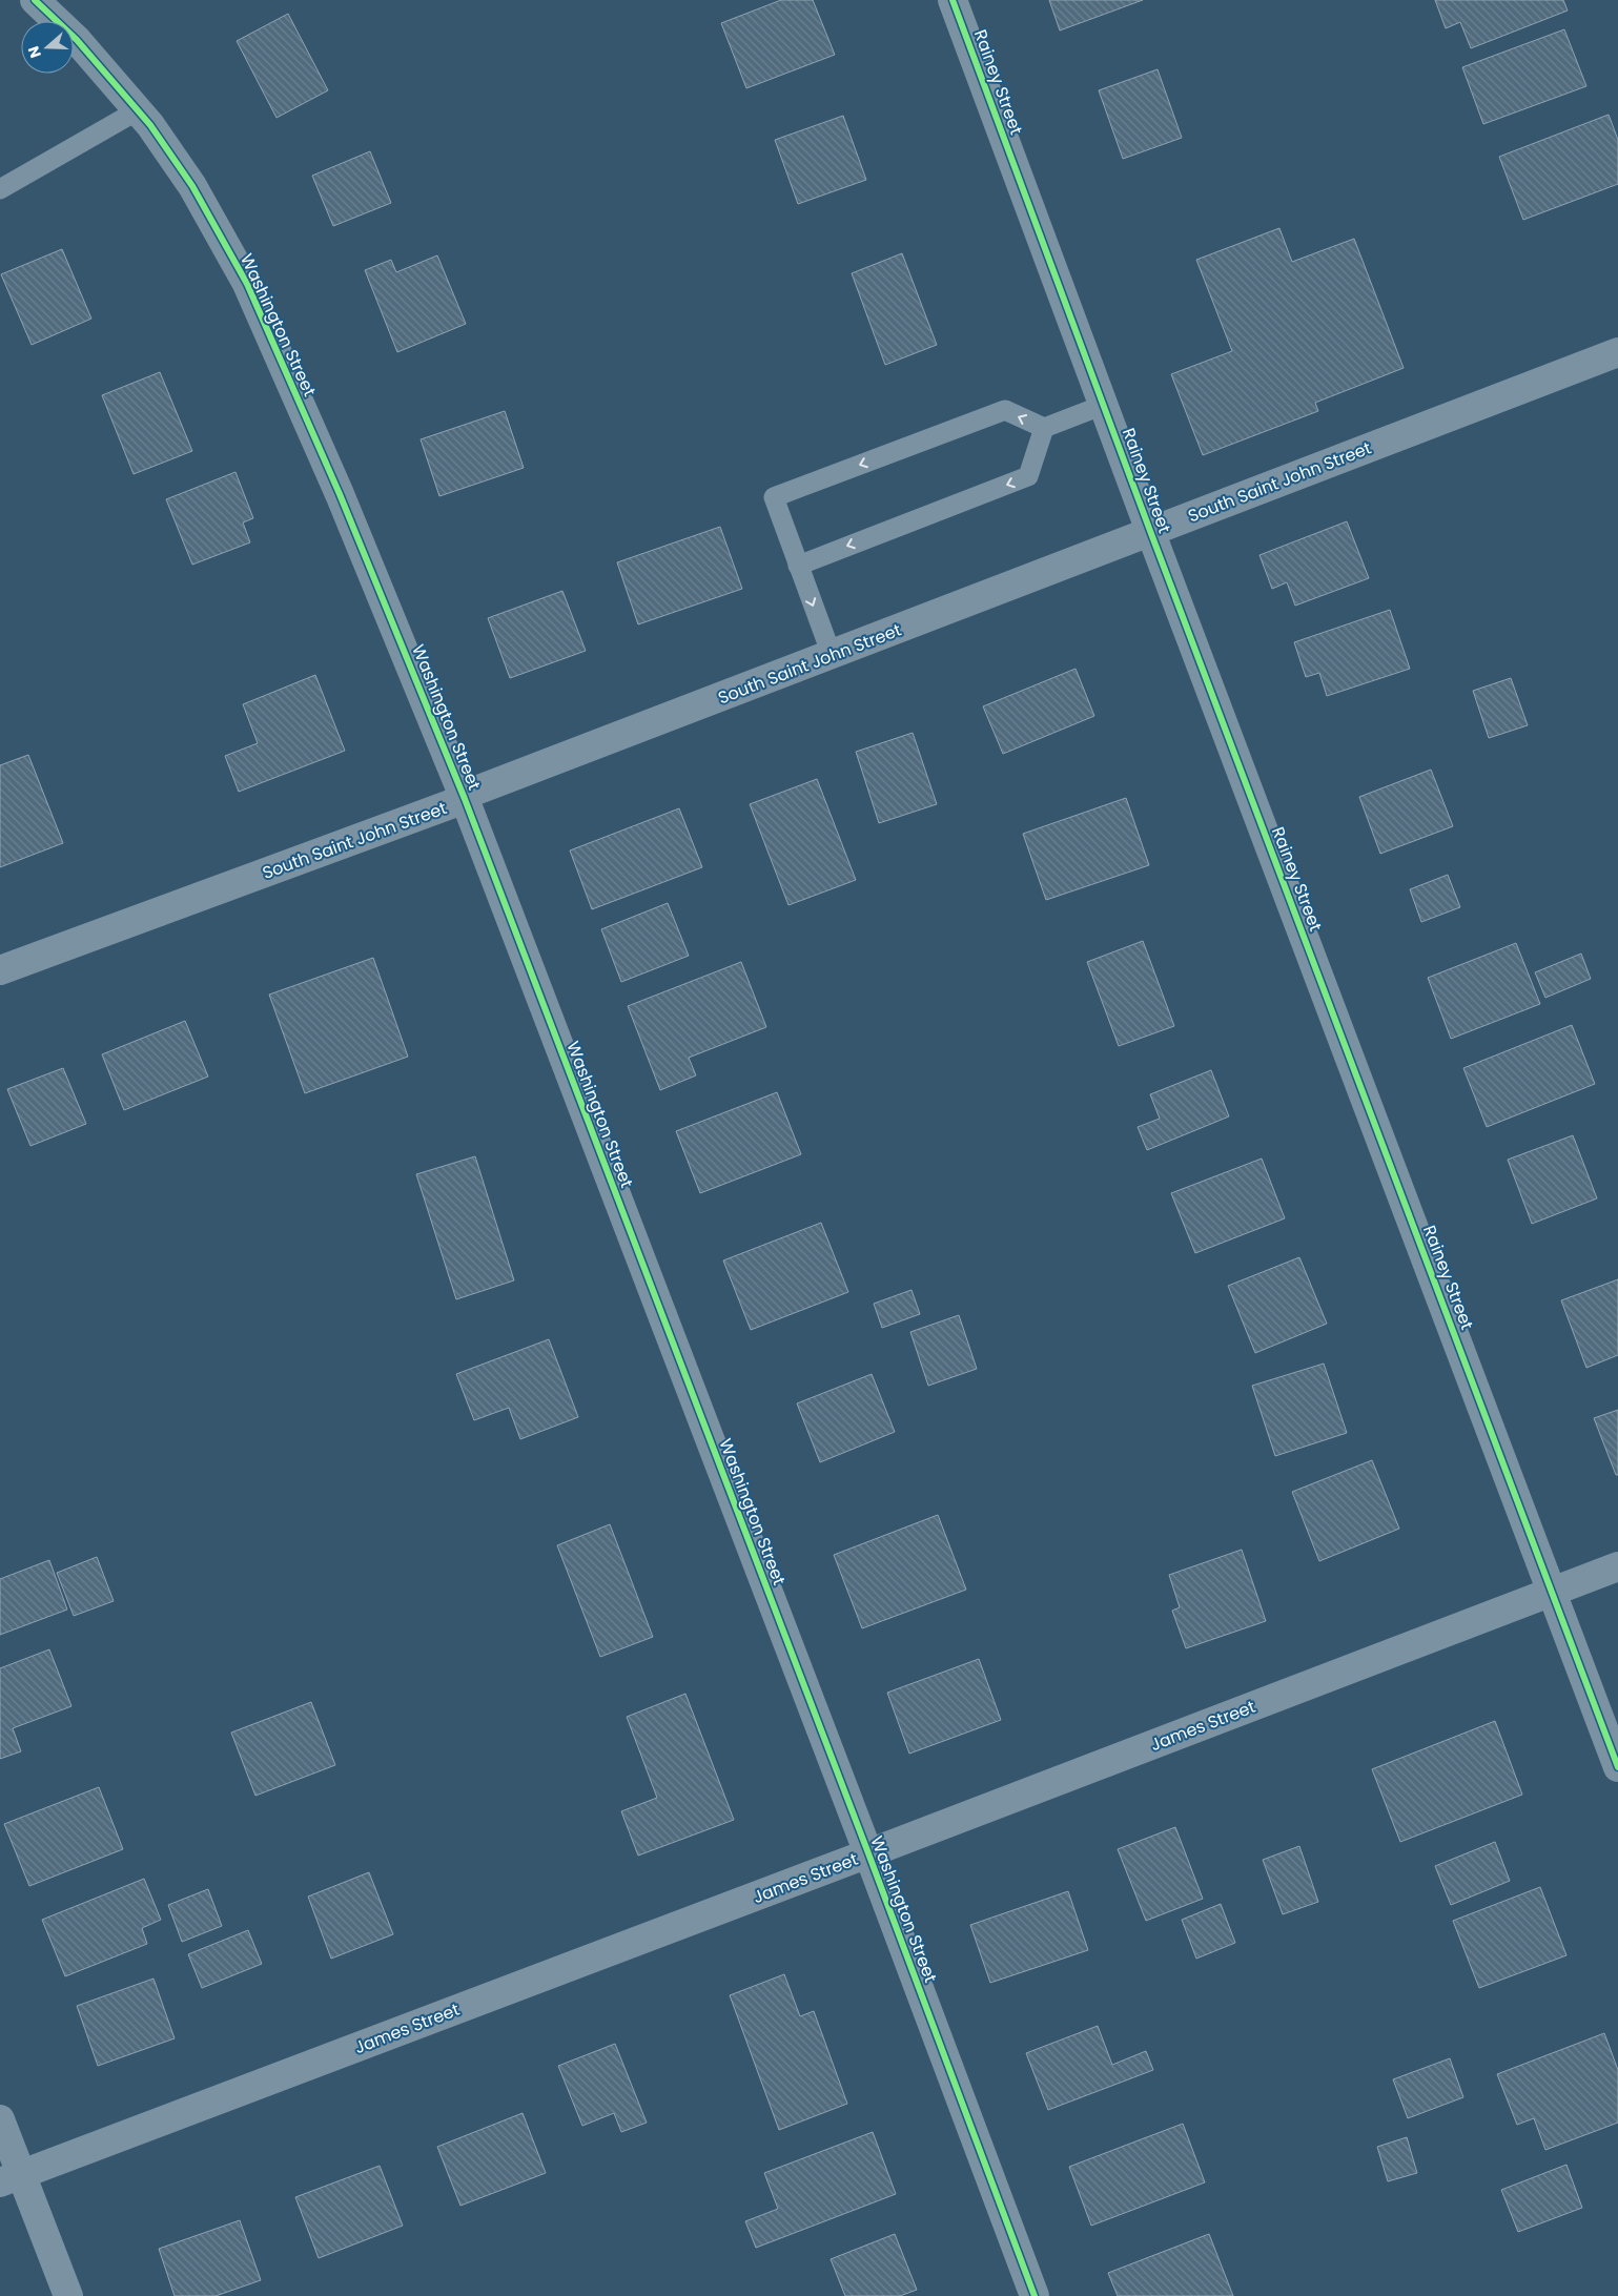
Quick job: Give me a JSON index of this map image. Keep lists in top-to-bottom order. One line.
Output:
{"streets":{"street":["Rainey Street","Washington Street","South Saint John Street","James Street"]},"crossings":[["Rainey Street","South Saint John Street"],["Rainey Street","James Street"],["Washington Street","South Saint John Street"],["Washington Street","James Street"]],"north":"left"}
